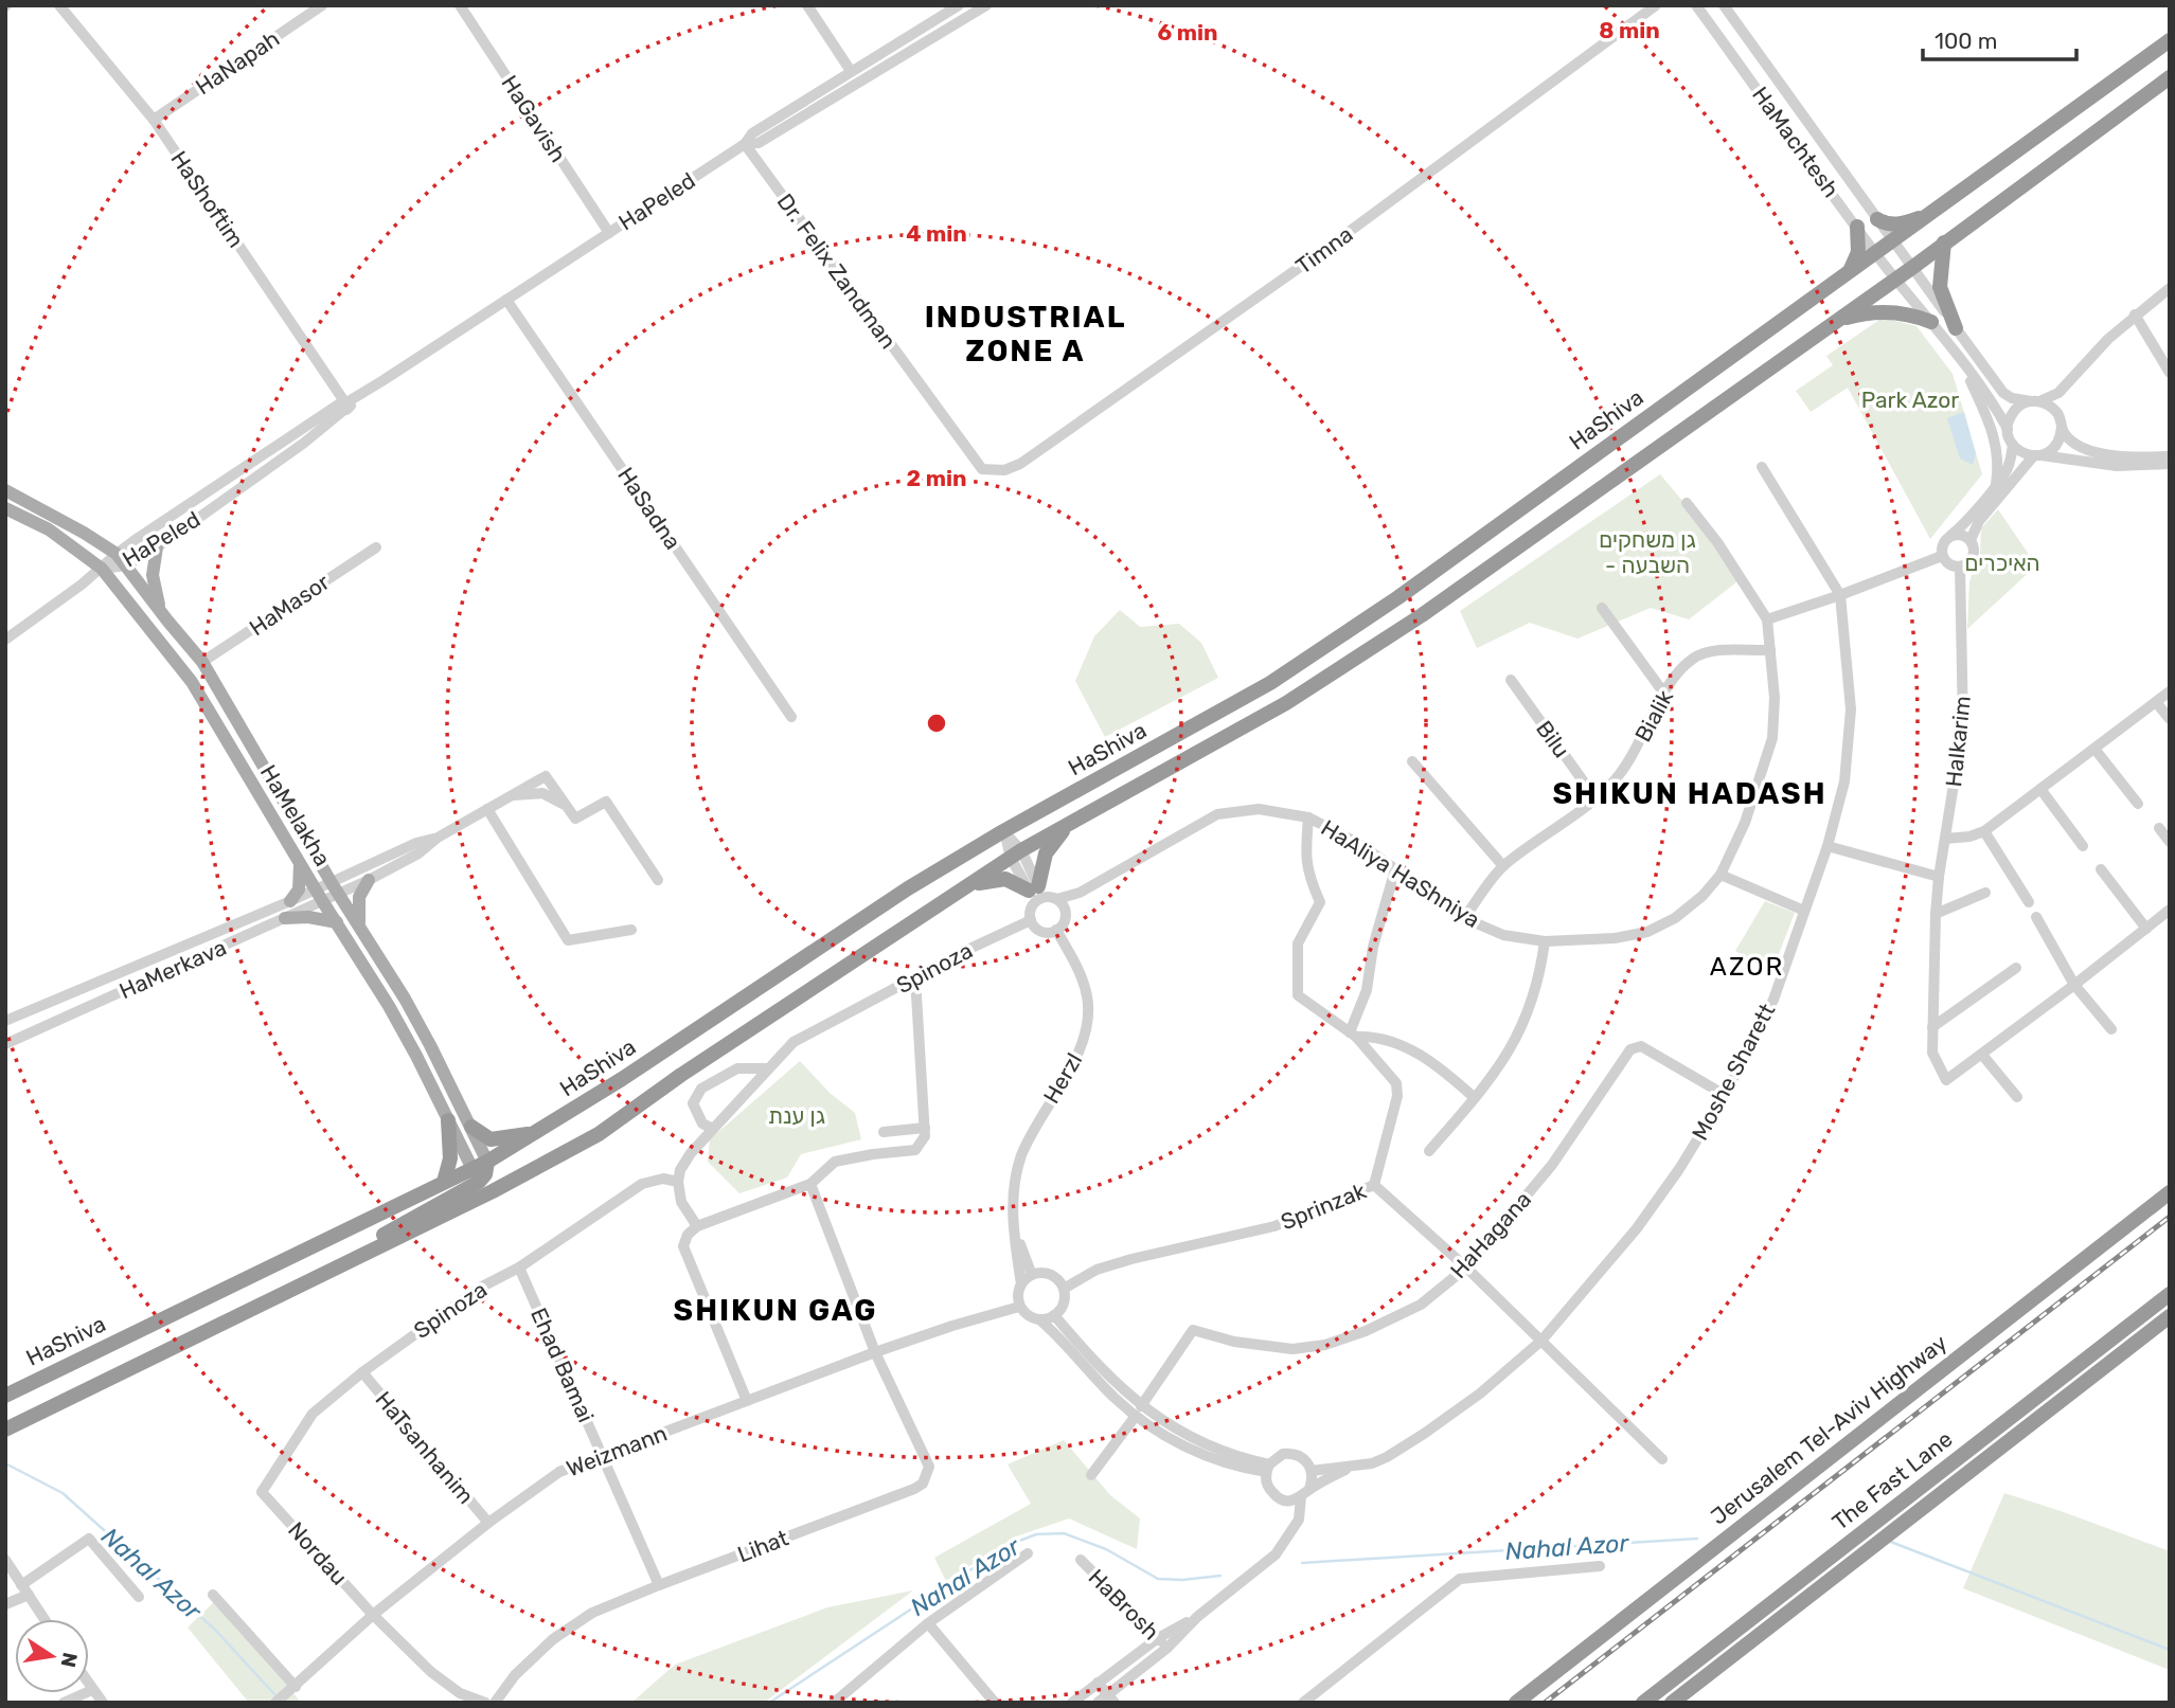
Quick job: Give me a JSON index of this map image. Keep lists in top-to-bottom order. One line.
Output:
{"streets":{"highway":["HaShiva","Jerusalem Tel-Aviv Highway","The Fast Lane"],"main road":["HaMelakha"],"street":["HaNapah","HaGavish","HaMachtesh","HaShoftim","HaPeled","Timna","Dr. Felix Zandman","HaSadna","HaMasor","Bialik","Bilu","HaIkarim","HaAliya HaShniya","Spinoza","HaMerkava","Moshe Sharett","Herzl","Sprinzak","HaHagana","Ehad Bamai","HaTsanhanim","Weizmann","Lihat","Nordau","HaBrosh"]},"crossings":[["HaNapah","HaShoftim"],["HaGavish","HaPeled"],["HaMachtesh","HaShiva"],["HaShoftim","HaPeled"],["HaPeled","Dr. Felix Zandman"],["HaPeled","HaSadna"],["HaPeled","HaMelakha"],["Timna","Dr. Felix Zandman"],["HaShiva","HaMelakha"],["HaMasor","HaMelakha"],["Bialik","Bilu"],["Bialik","HaAliya HaShniya"],["HaMelakha","HaMerkava"],["HaAliya HaShniya","Spinoza"],["HaAliya HaShniya","Herzl"],["Spinoza","Herzl"],["Spinoza","Ehad Bamai"],["Spinoza","HaTsanhanim"],["Spinoza","Nordau"],["Moshe Sharett","Sprinzak"],["Moshe Sharett","HaHagana"],["Herzl","Sprinzak"],["Herzl","Weizmann"],["Sprinzak","HaHagana"],["Sprinzak","Weizmann"],["Ehad Bamai","Weizmann"],["Ehad Bamai","Lihat"],["HaTsanhanim","Weizmann"],["Weizmann","Lihat"],["Weizmann","Nordau"]],"districts":["INDUSTRIAL ZONE A","SHIKUN HADASH","AZOR","SHIKUN GAG"],"water":["Nahal Azor"],"parks":["Park Azor","גן משחקים - השבעה","האיכרים","גן ענת"],"scale_bar":"100 m","north":"right","rings":["8 min","6 min","4 min","2 min"]}
